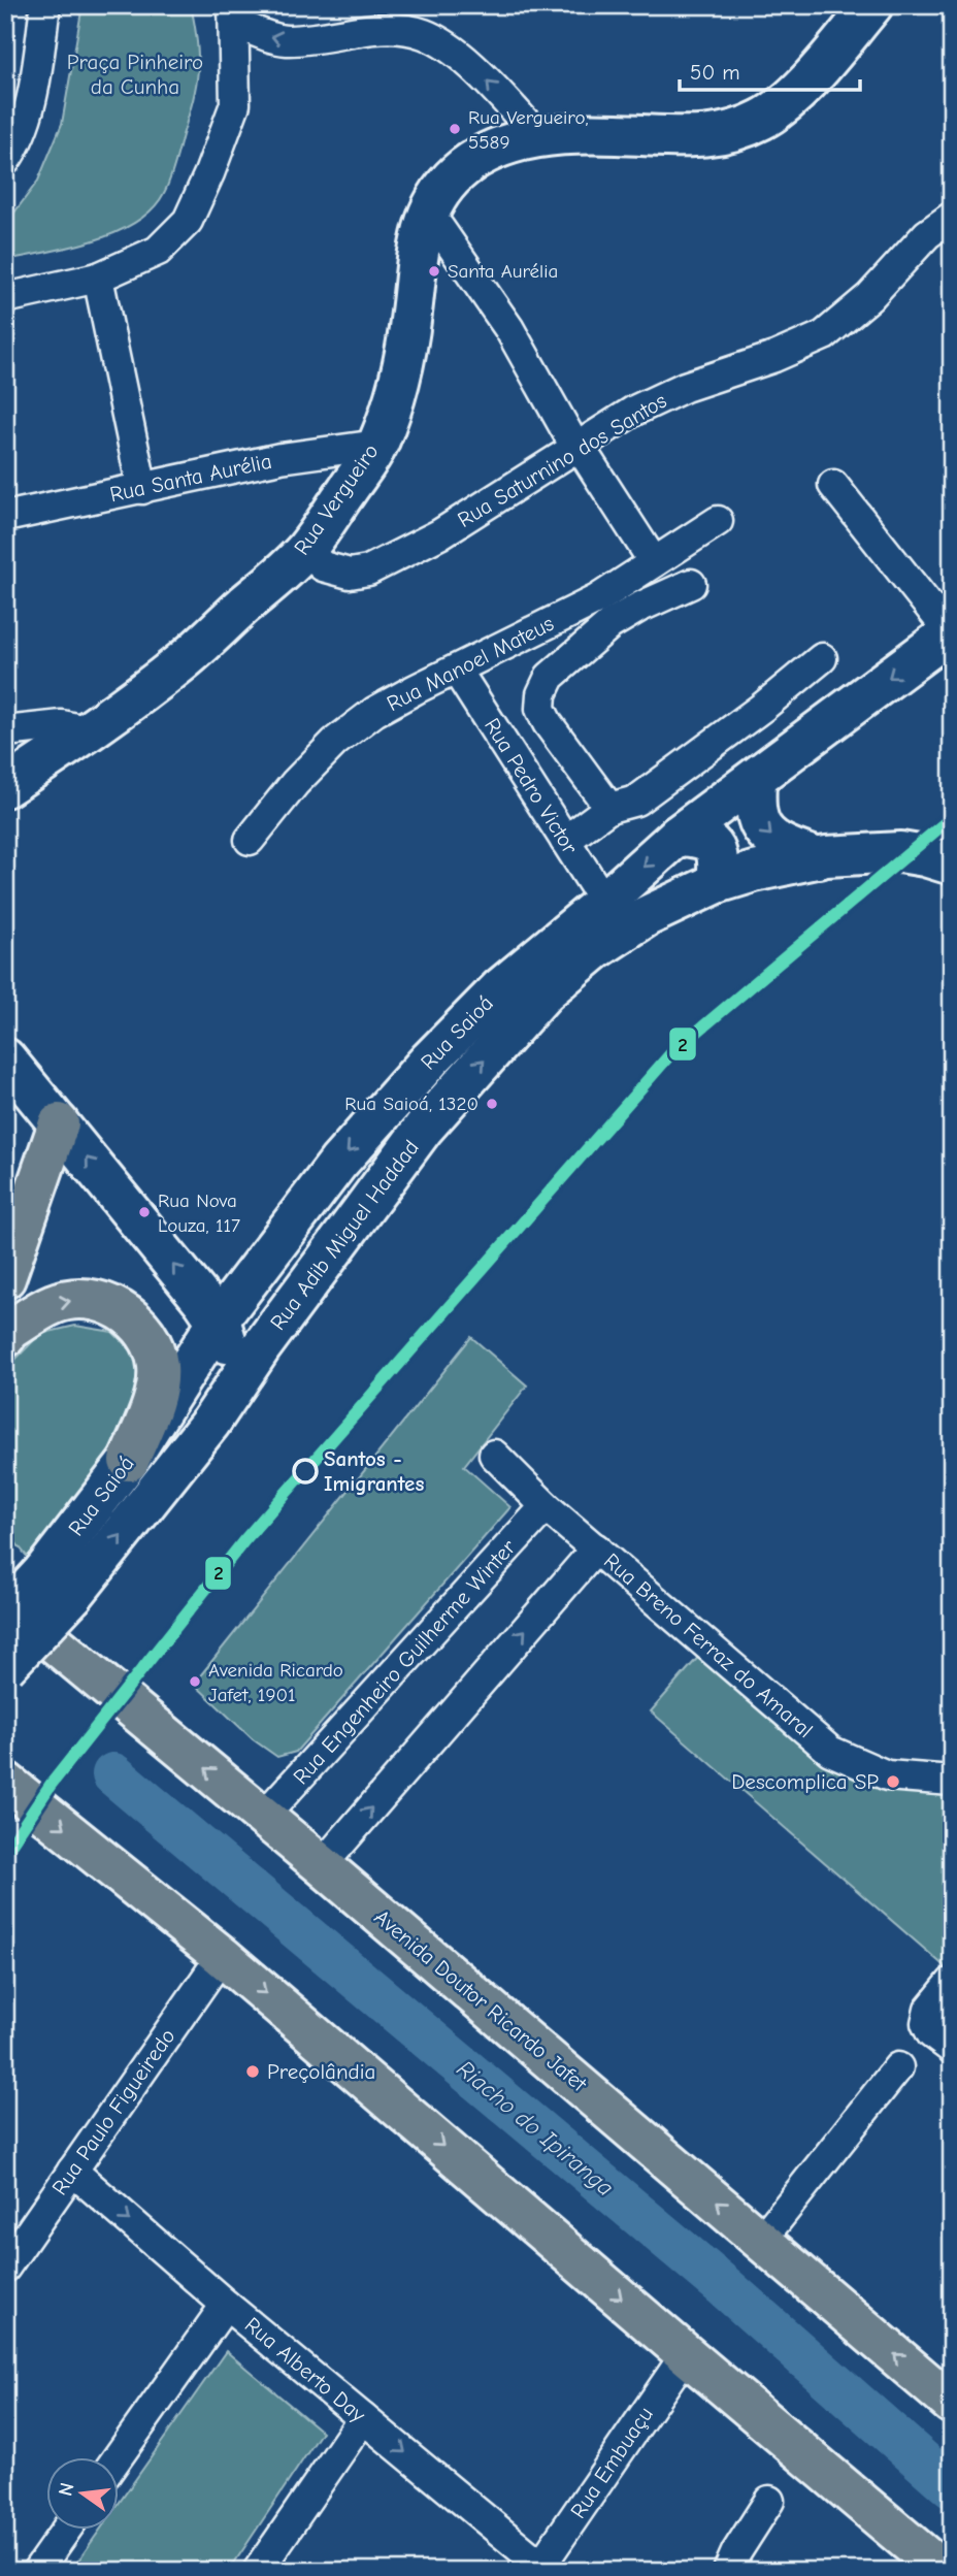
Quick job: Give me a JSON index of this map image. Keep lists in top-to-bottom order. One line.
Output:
{"streets":{"main road":["Avenida Doutor Ricardo Jafet"],"street":["Rua Saturnino dos Santos","Rua Santa Aurélia","Rua Vergueiro","Rua Manoel Mateus","Rua Pedro Victor","Rua Saioá","Rua Adib Miguel Haddad","Rua Breno Ferraz do Amaral","Rua Engenheiro Guilherme Winter","Rua Paulo Figueiredo","Rua Alberto Day","Rua Embuaçu"]},"crossings":[["Rua Saturnino dos Santos","Rua Vergueiro"],["Rua Santa Aurélia","Rua Vergueiro"],["Rua Manoel Mateus","Rua Pedro Victor"],["Rua Pedro Victor","Rua Saioá"],["Rua Saioá","Rua Adib Miguel Haddad"],["Rua Breno Ferraz do Amaral","Rua Engenheiro Guilherme Winter"],["Rua Engenheiro Guilherme Winter","Avenida Doutor Ricardo Jafet"],["Rua Paulo Figueiredo","Rua Alberto Day"],["Rua Alberto Day","Rua Embuaçu"]],"one_way":["Rua Saioá","Rua Adib Miguel Haddad","Rua Alberto Day"],"water":["Riacho do Ipiranga"],"parks":["Praça Pinheiro da Cunha"],"places":["Rua Vergueiro, 5589","Santa Aurélia","Rua Saioá, 1320","Rua Nova Louza, 117","Santos - Imigrantes","Avenida Ricardo Jafet, 1901","Descomplica SP","Preçolândia"],"lines":["transit line 2"],"scale_bar":"50 m","north":"left"}
